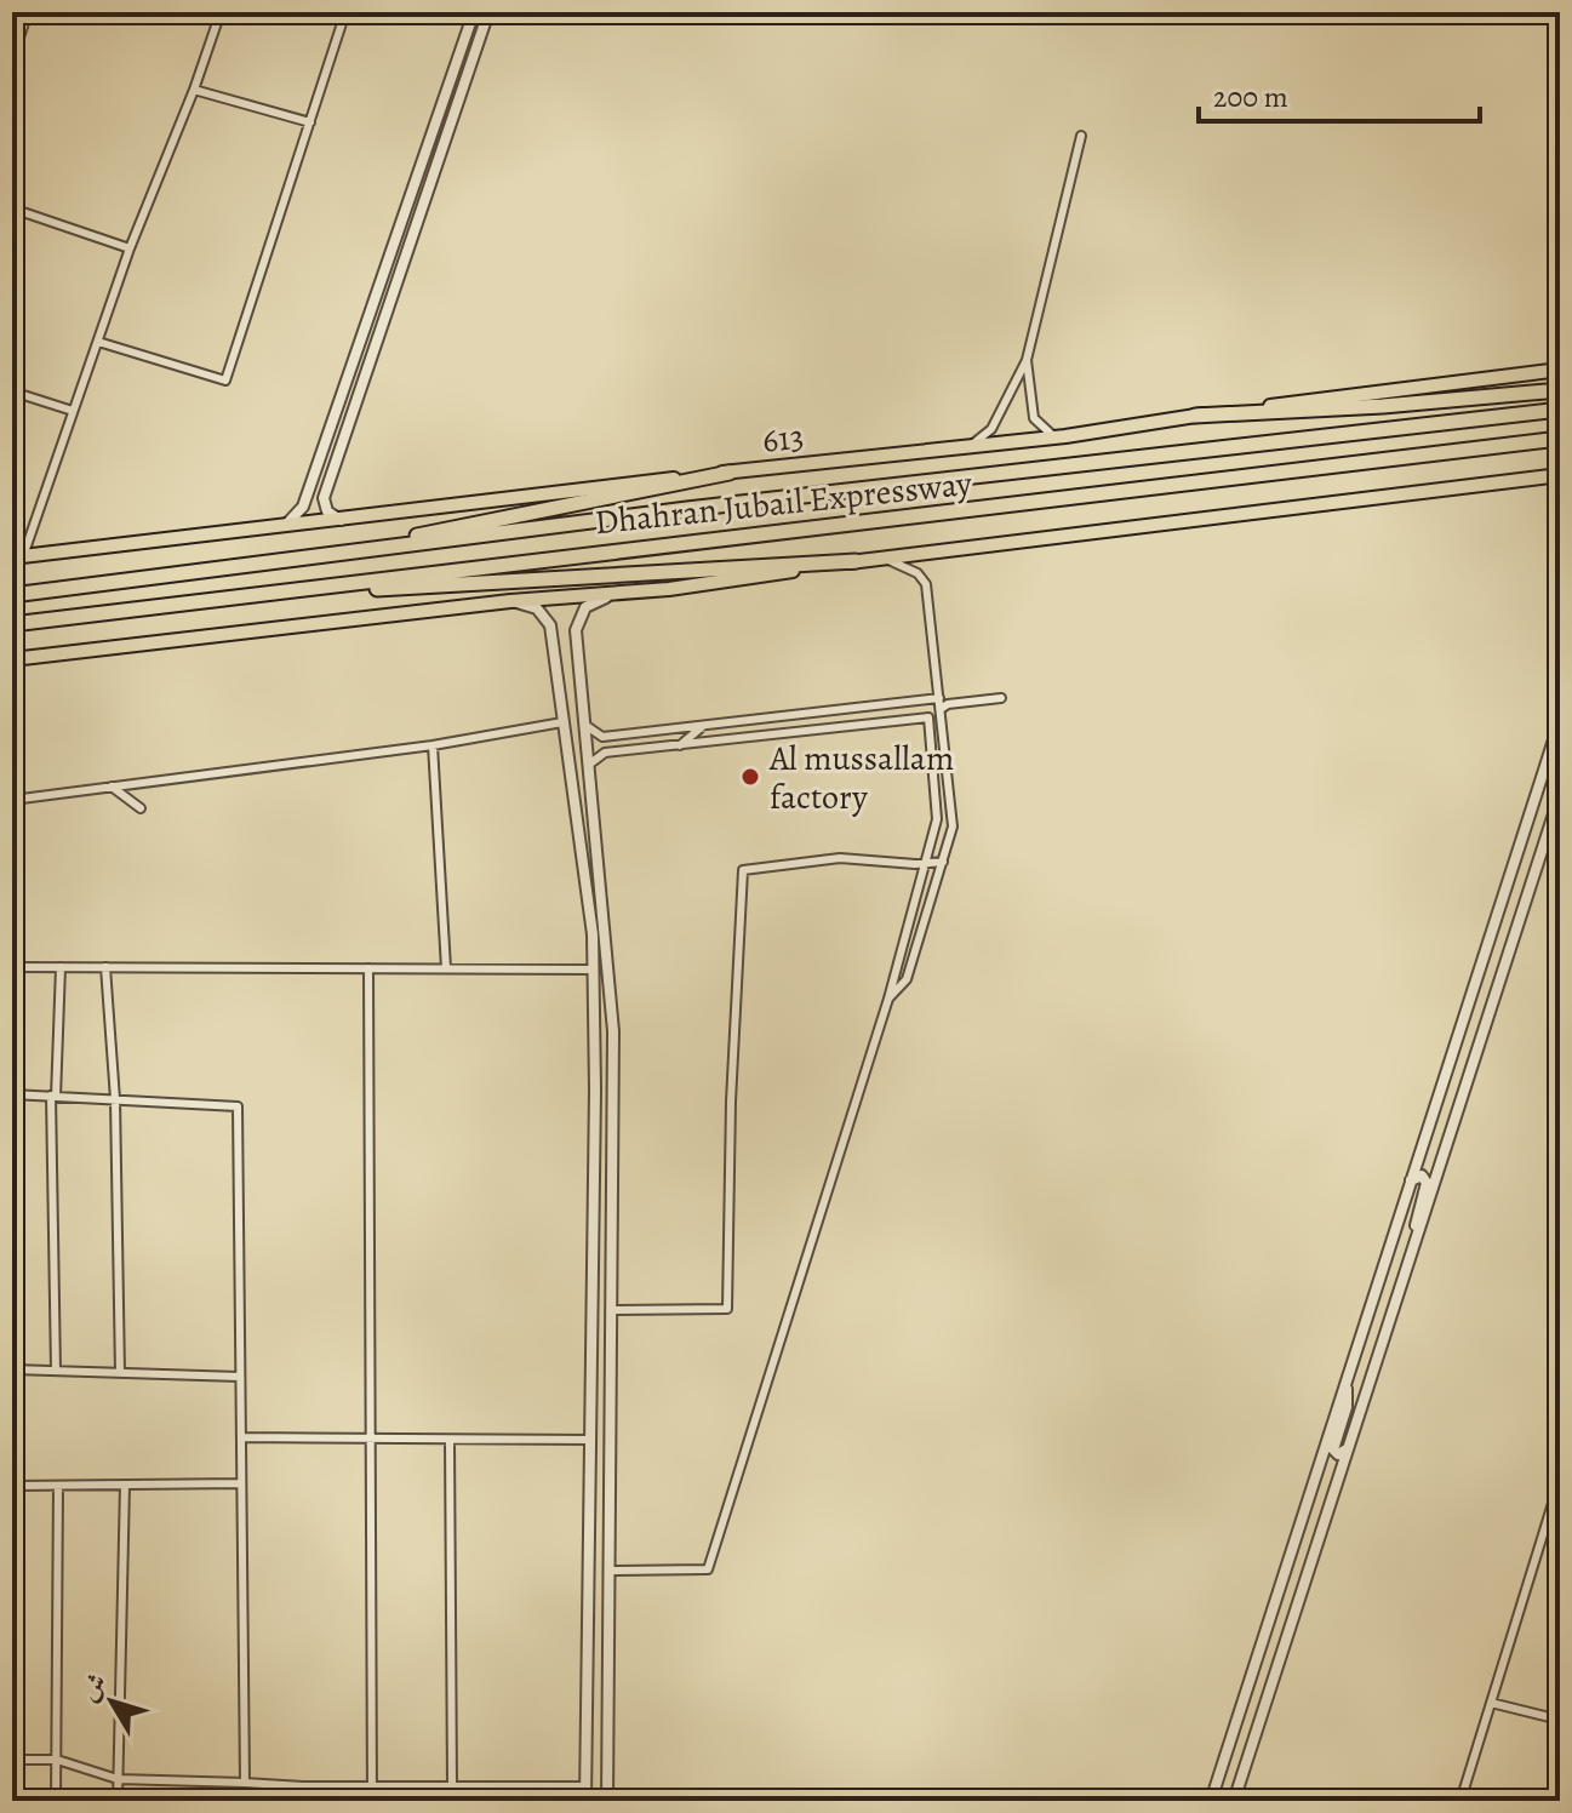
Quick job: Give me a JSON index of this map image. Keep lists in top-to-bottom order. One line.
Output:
{"streets":{"highway":["613","Dhahran Jubail Expressway"]},"places":["Al mussallam factory"],"scale_bar":"200 m","north":"top left"}
